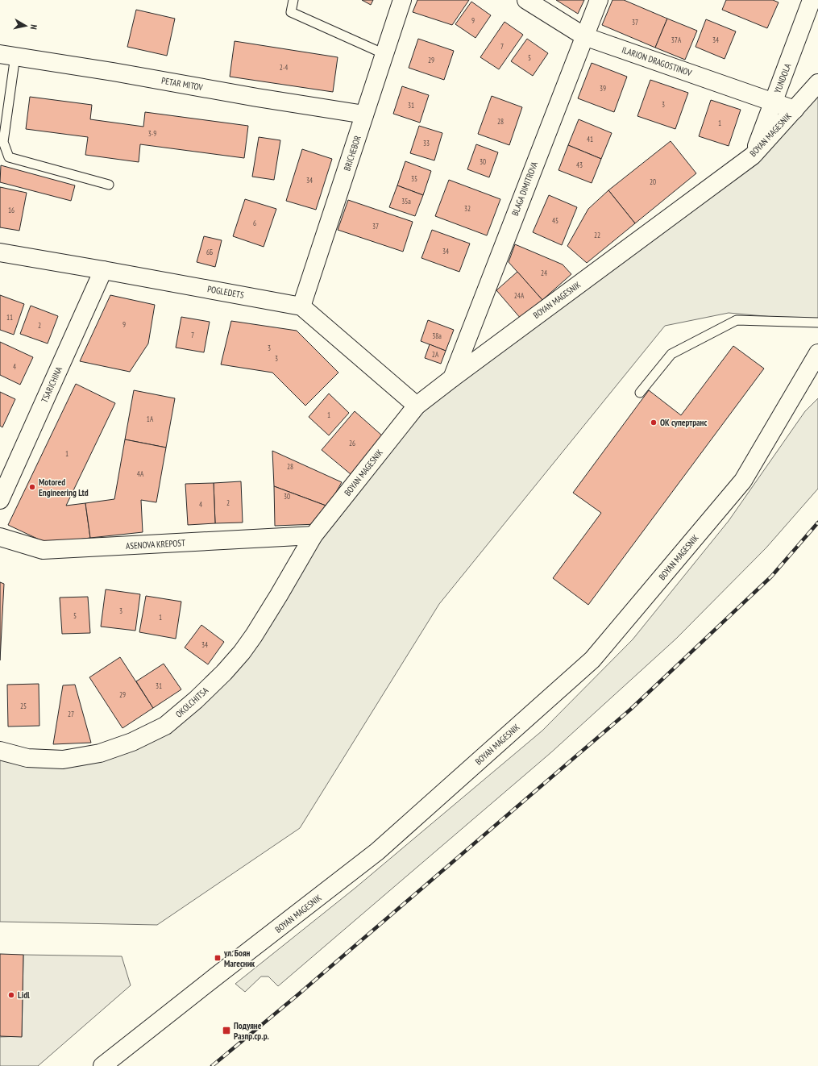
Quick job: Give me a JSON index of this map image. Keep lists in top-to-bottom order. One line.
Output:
{"streets":{"street":["ILARION DRAGOSTINOV","YUNDOLA","PETAR MITOV","BOYAN MAGESNIK","BRICHEBOR","BLAGA DIMITROVA","POGLEDETS","TSARICHINA","ASENOVA KREPOST","OKOLCHITSA"]},"crossings":[["ILARION DRAGOSTINOV","YUNDOLA"],["ILARION DRAGOSTINOV","BOYAN MAGESNIK"],["ILARION DRAGOSTINOV","BLAGA DIMITROVA"],["YUNDOLA","BOYAN MAGESNIK"],["PETAR MITOV","BRICHEBOR"],["BOYAN MAGESNIK","BLAGA DIMITROVA"],["BOYAN MAGESNIK","ASENOVA KREPOST"],["BOYAN MAGESNIK","OKOLCHITSA"],["BRICHEBOR","POGLEDETS"],["POGLEDETS","TSARICHINA"],["ASENOVA KREPOST","OKOLCHITSA"]],"places":{"other":["ОК супертранс","Motored Engineering Ltd","Lidl"],"transit":["ул. Боян Магесник","Подуяне Разпр.ср.р."]},"house_numbers":["9","37","37А","34","7","5","29","2-4","39","3","31","28","1","3-9","41","33","30","43","35","34","20","35a","32","16","45","6","37","22","34","6Б","24","24А","11","9","2","7","38a","3","2А","3","4","1","1А","26","1","28","4A","30","2","4","3","5","1","34","31","29","25","27"],"north":"right"}
